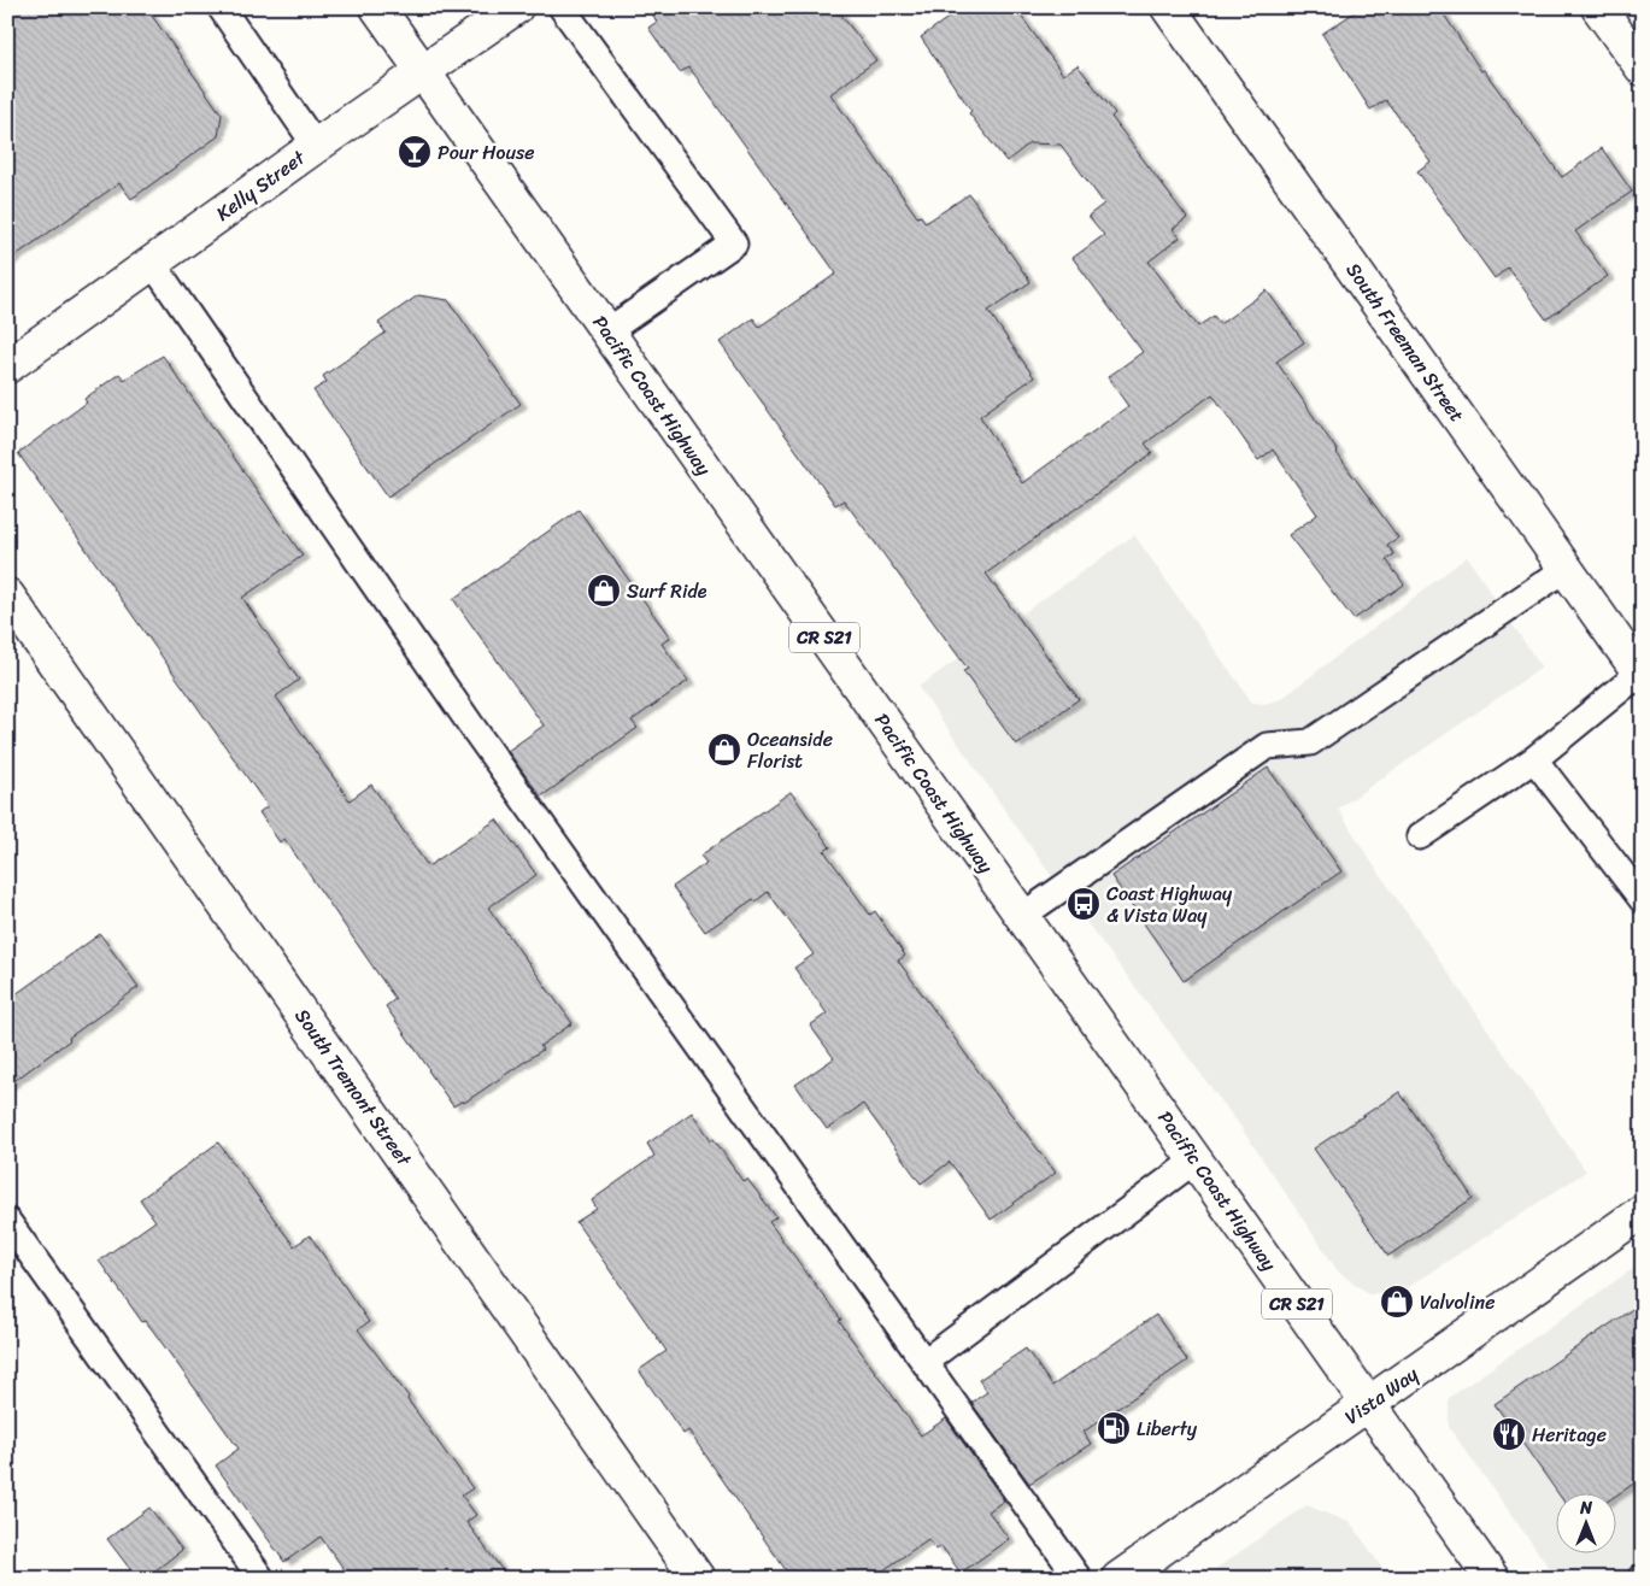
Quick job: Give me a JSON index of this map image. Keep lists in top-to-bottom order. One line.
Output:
{"streets":{"street":["Kelly Street","South Freeman Street","Pacific Coast Highway","CR S21","South Tremont Street","Vista Way"]},"crossings":[["Kelly Street","Pacific Coast Highway"],["Pacific Coast Highway","Vista Way"]],"places":{"bar":["Pour House"],"shop":["Surf Ride","Oceanside Florist","Valvoline"],"bus stop":["Coast Highway & Vista Way"],"fuel station":["Liberty"],"restaurant":["Heritage"]},"north":"top"}
